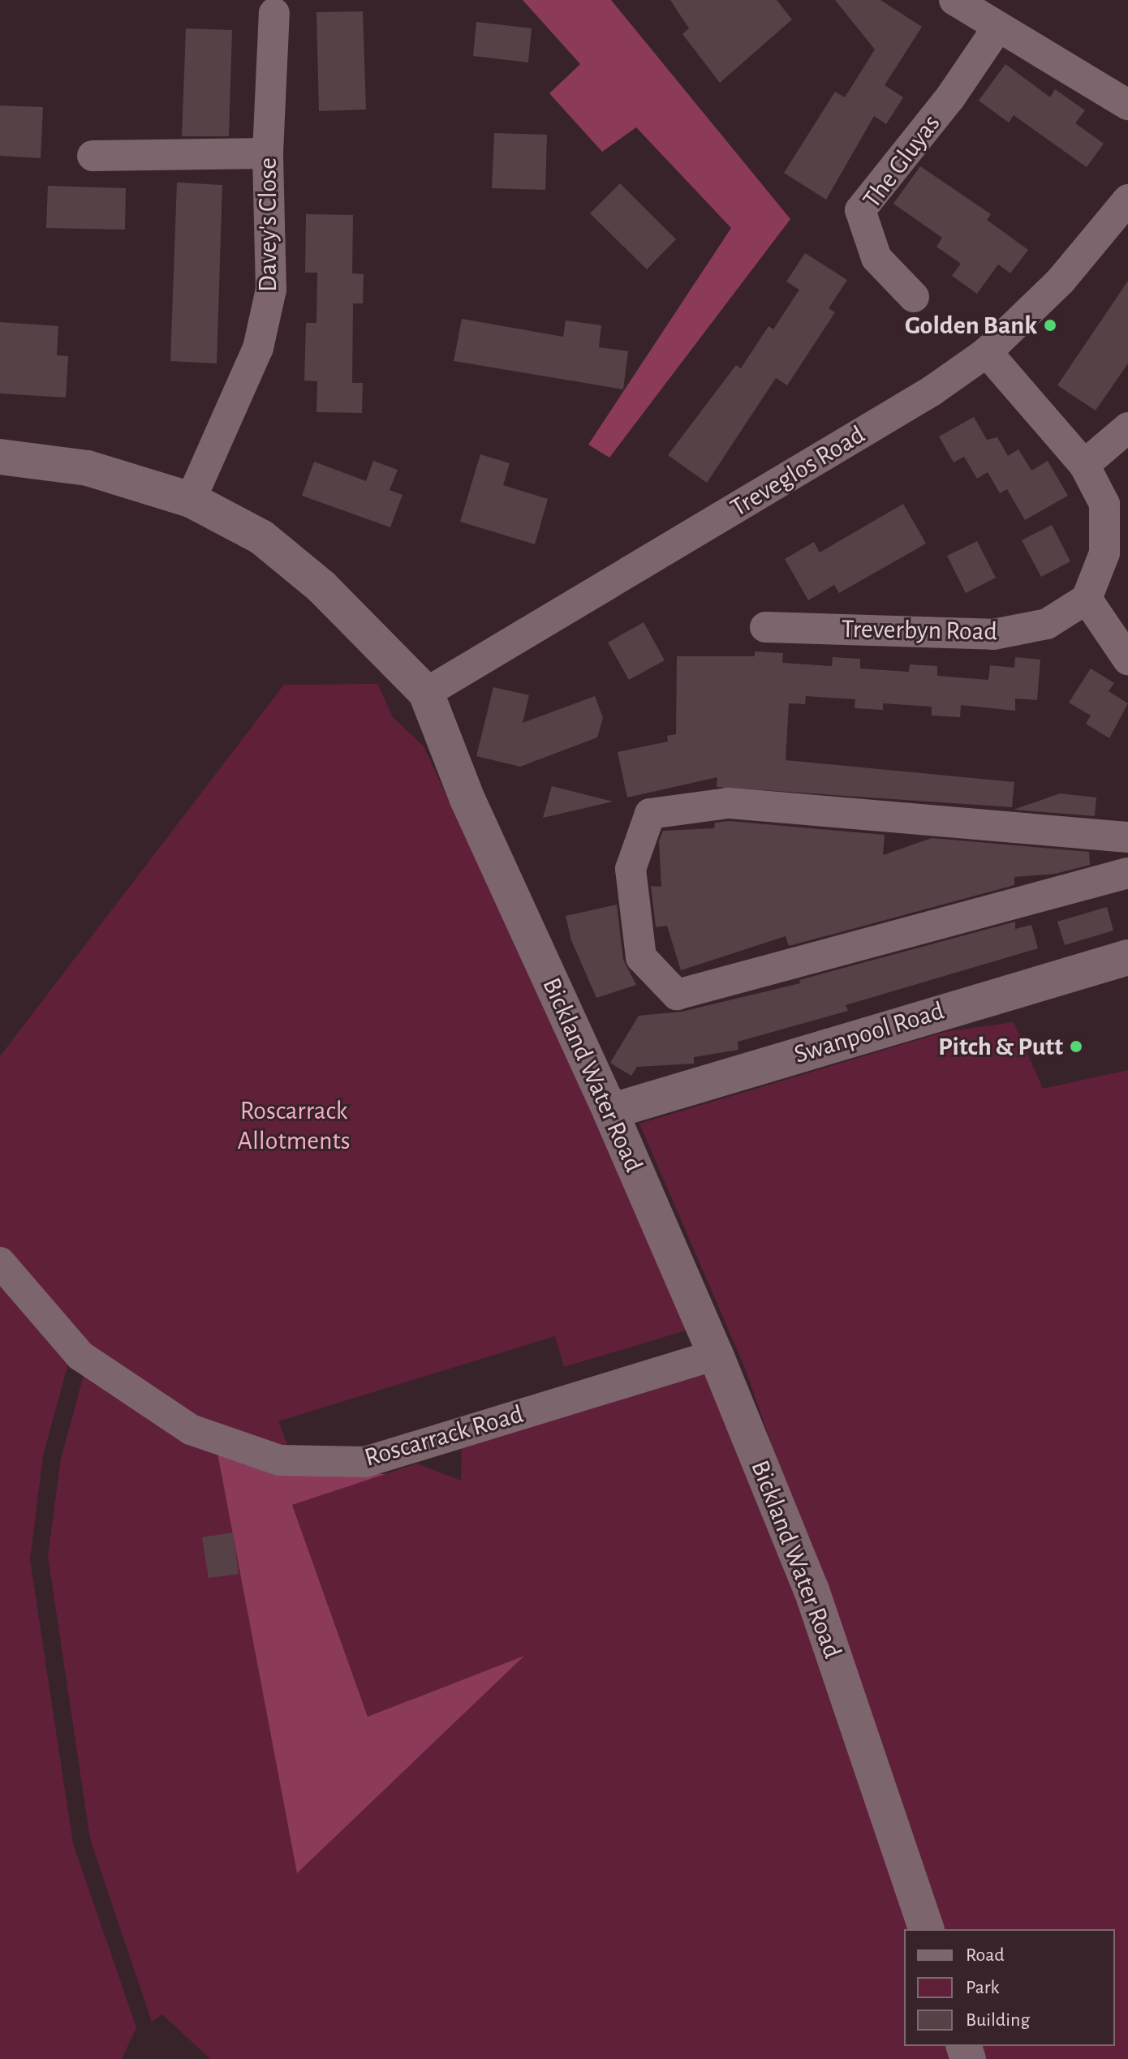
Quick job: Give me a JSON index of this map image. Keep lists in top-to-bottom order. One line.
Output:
{"streets":{"street":["The Gluyas","Davey's Close","Treveglos Road","Treverbyn Road","Swanpool Road","Bickland Water Road","Roscarrack Road"]},"crossings":[["Davey's Close","Bickland Water Road"],["Treveglos Road","Bickland Water Road"],["Swanpool Road","Bickland Water Road"],["Bickland Water Road","Roscarrack Road"]],"parks":["Roscarrack Allotments"],"places":["Golden Bank","Pitch & Putt"],"legend":["Road","Park","Building"]}
